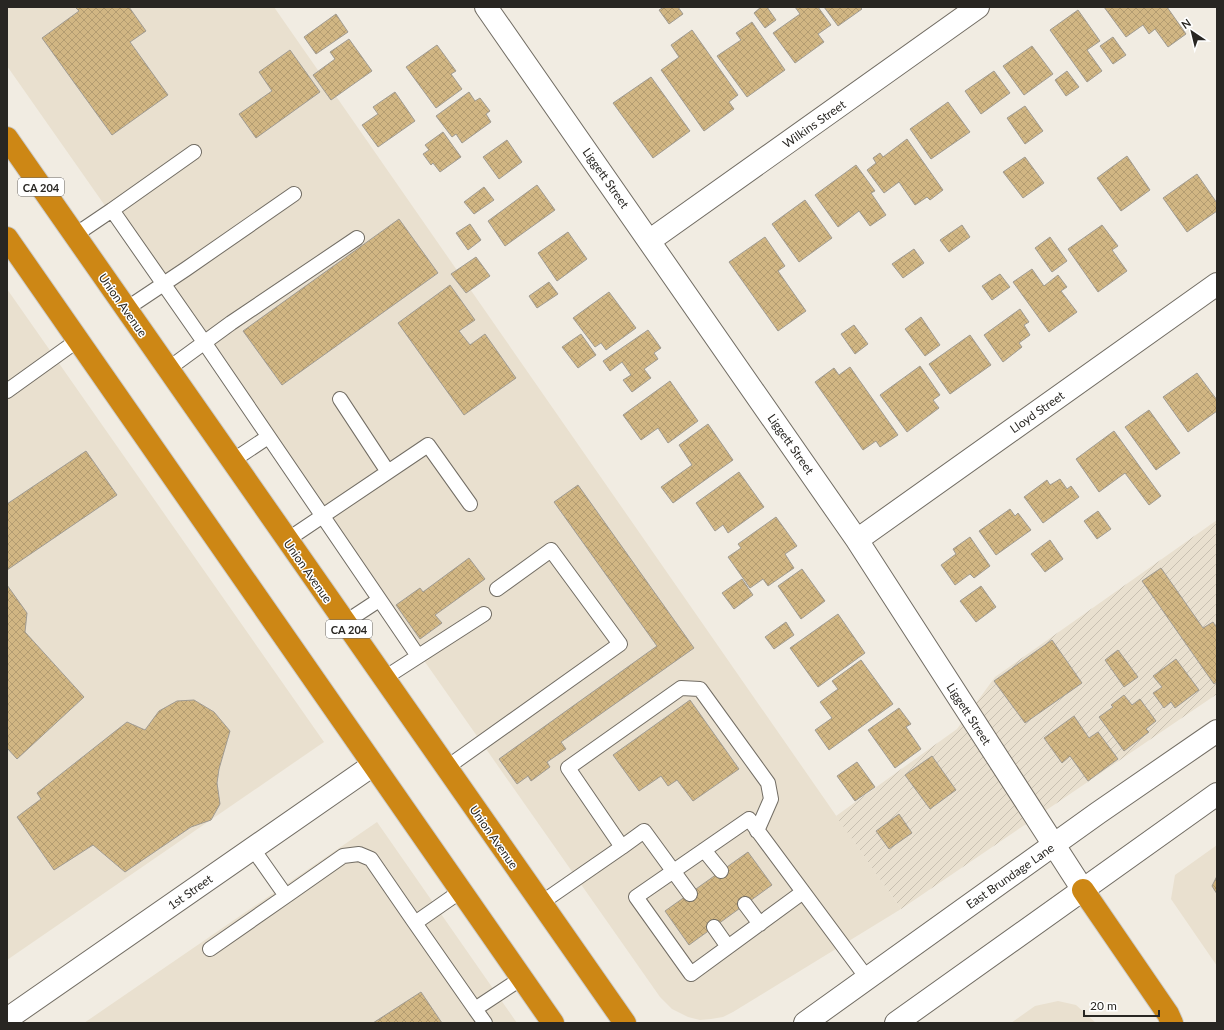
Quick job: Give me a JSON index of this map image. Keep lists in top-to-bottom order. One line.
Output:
{"streets":{"highway":["CA 204","Union Avenue"],"street":["Wilkins Street","Liggett Street","Lloyd Street","East Brundage Lane","1st Street"]},"crossings":[["Wilkins Street","Liggett Street"],["Liggett Street","Lloyd Street"],["Liggett Street","East Brundage Lane"]],"scale_bar":"20 m","north":"top left"}
